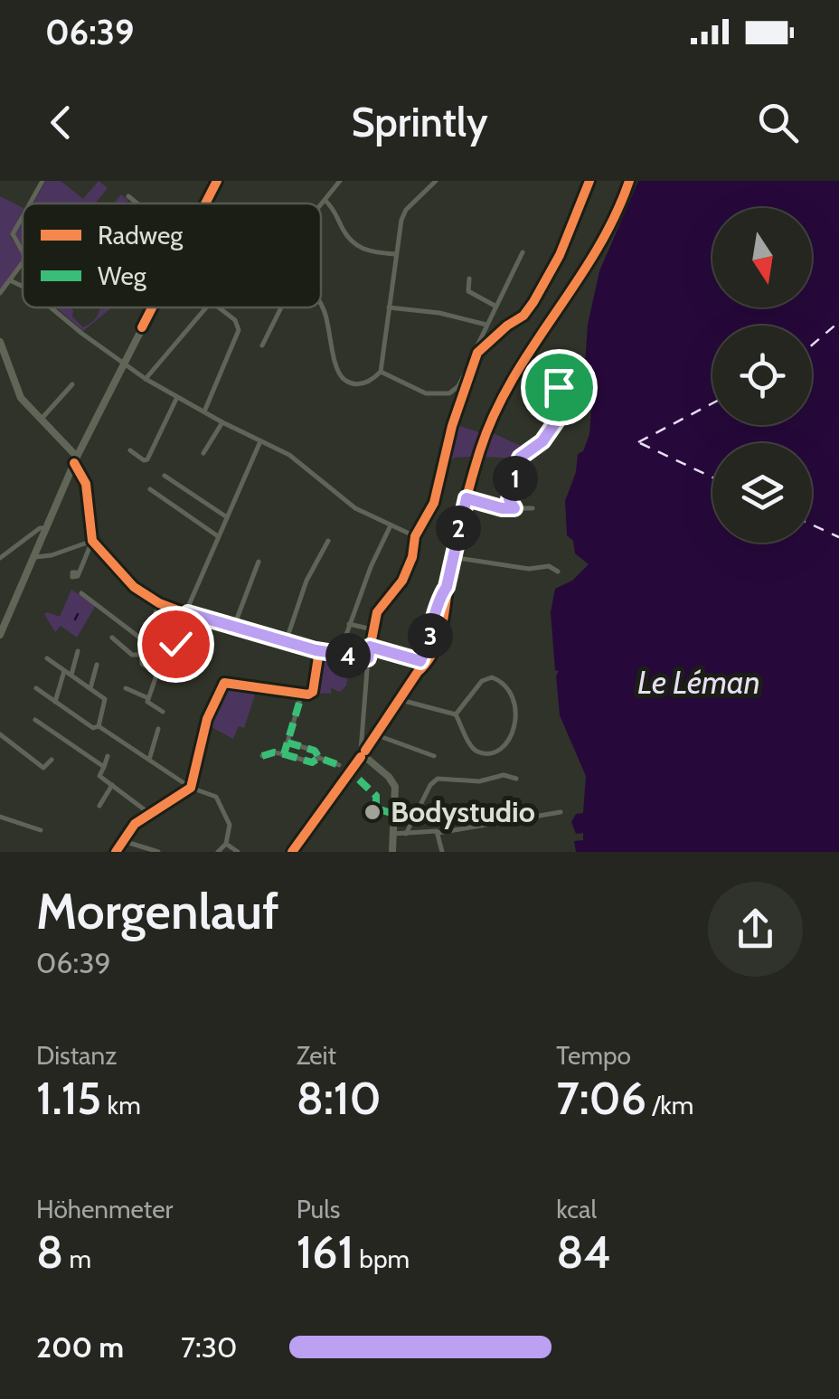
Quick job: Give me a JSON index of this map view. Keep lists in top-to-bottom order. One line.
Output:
{"water":["Le Léman"],"places":["Bodystudio"],"legend":["Radweg","Weg"],"north":"bottom","page":{"status":"06:39","header":"Sprintly","pins":["1","2","3","4"],"heading":["Morgenlauf","06:39"],"stats":[["Distanz","1.15 km"],["Zeit","8:10"],["Tempo","7:06 /km"],["Höhenmeter","8 m"],["Puls","161 bpm"],["kcal","84"]],"list":[{"name":"200 m","note":"7:30"}]}}
